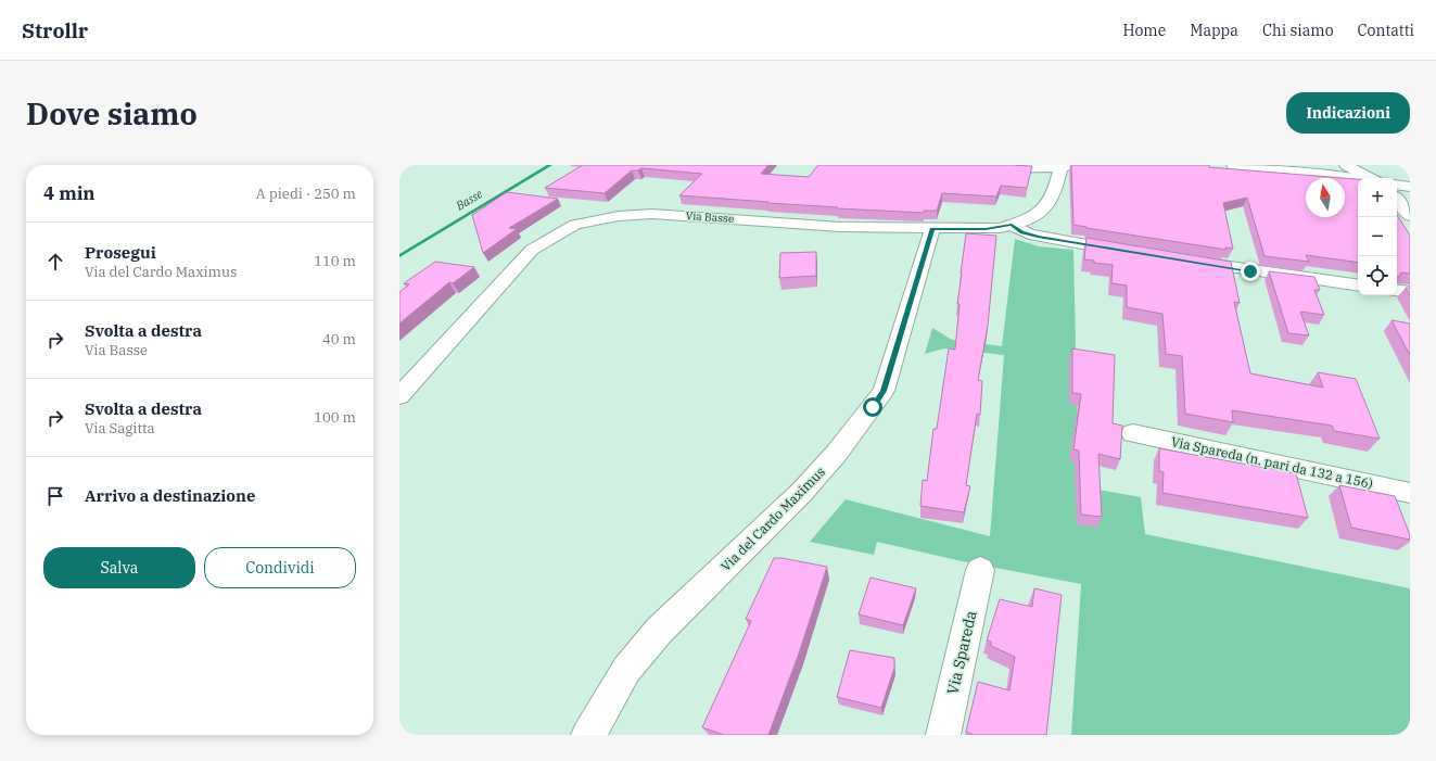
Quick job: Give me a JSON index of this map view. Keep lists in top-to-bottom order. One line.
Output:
{"streets":{"street":["Via Basse","Via Spareda (n. pari da 132 a 156)","Via del Cardo Maximus","Via Spareda"]},"crossings":[["Via Basse","Via del Cardo Maximus"]],"water":["Basse"],"north":"top","page":{"header":"Strollr","nav":["Home","Mappa","Chi siamo","Contatti"],"buttons":["Indicazioni",["Salva","Condividi"]],"title":"Dove siamo","heading":["4 min","A piedi · 250 m"],"map_buttons":["+","−"],"list":[["Prosegui","Via del Cardo Maximus","110 m"],["Svolta a destra","Via Basse","40 m"],["Svolta a destra","Via Sagitta","100 m"],"Arrivo a destinazione"]}}
